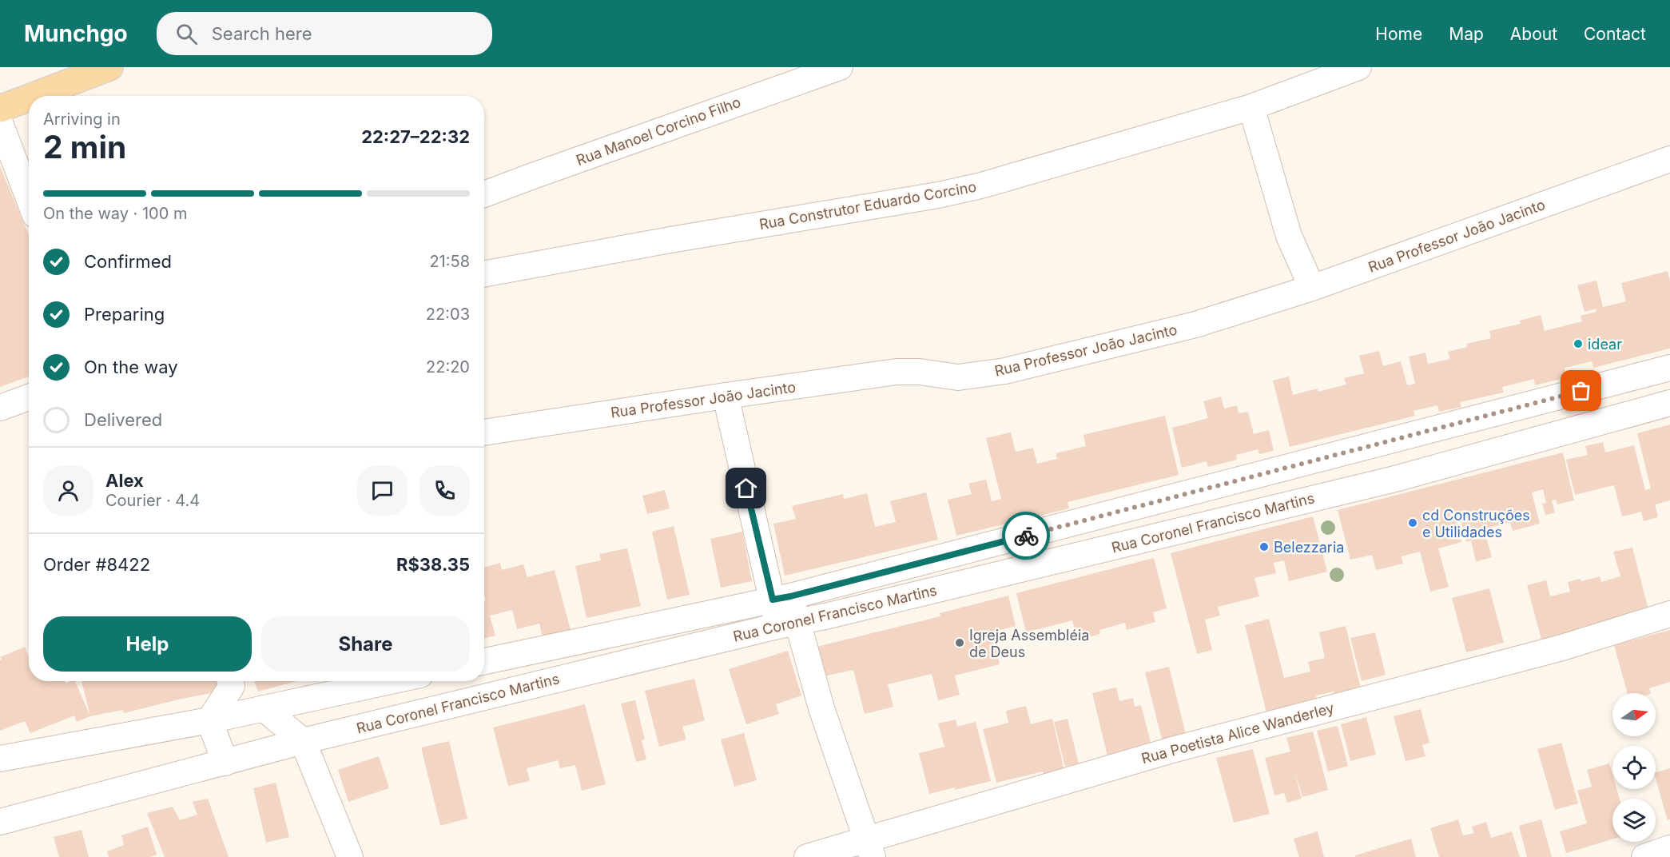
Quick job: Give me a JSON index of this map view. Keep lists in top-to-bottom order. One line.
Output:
{"streets":{"street":["Rua Manoel Corcino Filho","Rua Construtor Eduardo Corcino","Rua Professor João Jacinto","Rua Coronel Francisco Martins","Rua Poetista Alice Wanderley"]},"places":["idear","cd Construções e Utilidades","Belezzaria","Igreja Assembléia de Deus"],"north":"right","page":{"header":"Munchgo","search":"Search here","nav":["Home","Map","About","Contact"],"heading":["2 min","Arriving in","22:27–22:32"],"panel":["Alex","Courier · 4.4","Order #8422","R$38.35"],"bar":"On the way · 100 m","list":[["Confirmed","21:58"],["Preparing","22:03"],["On the way","22:20"],"Delivered"],"buttons":["Help","Share"]}}
